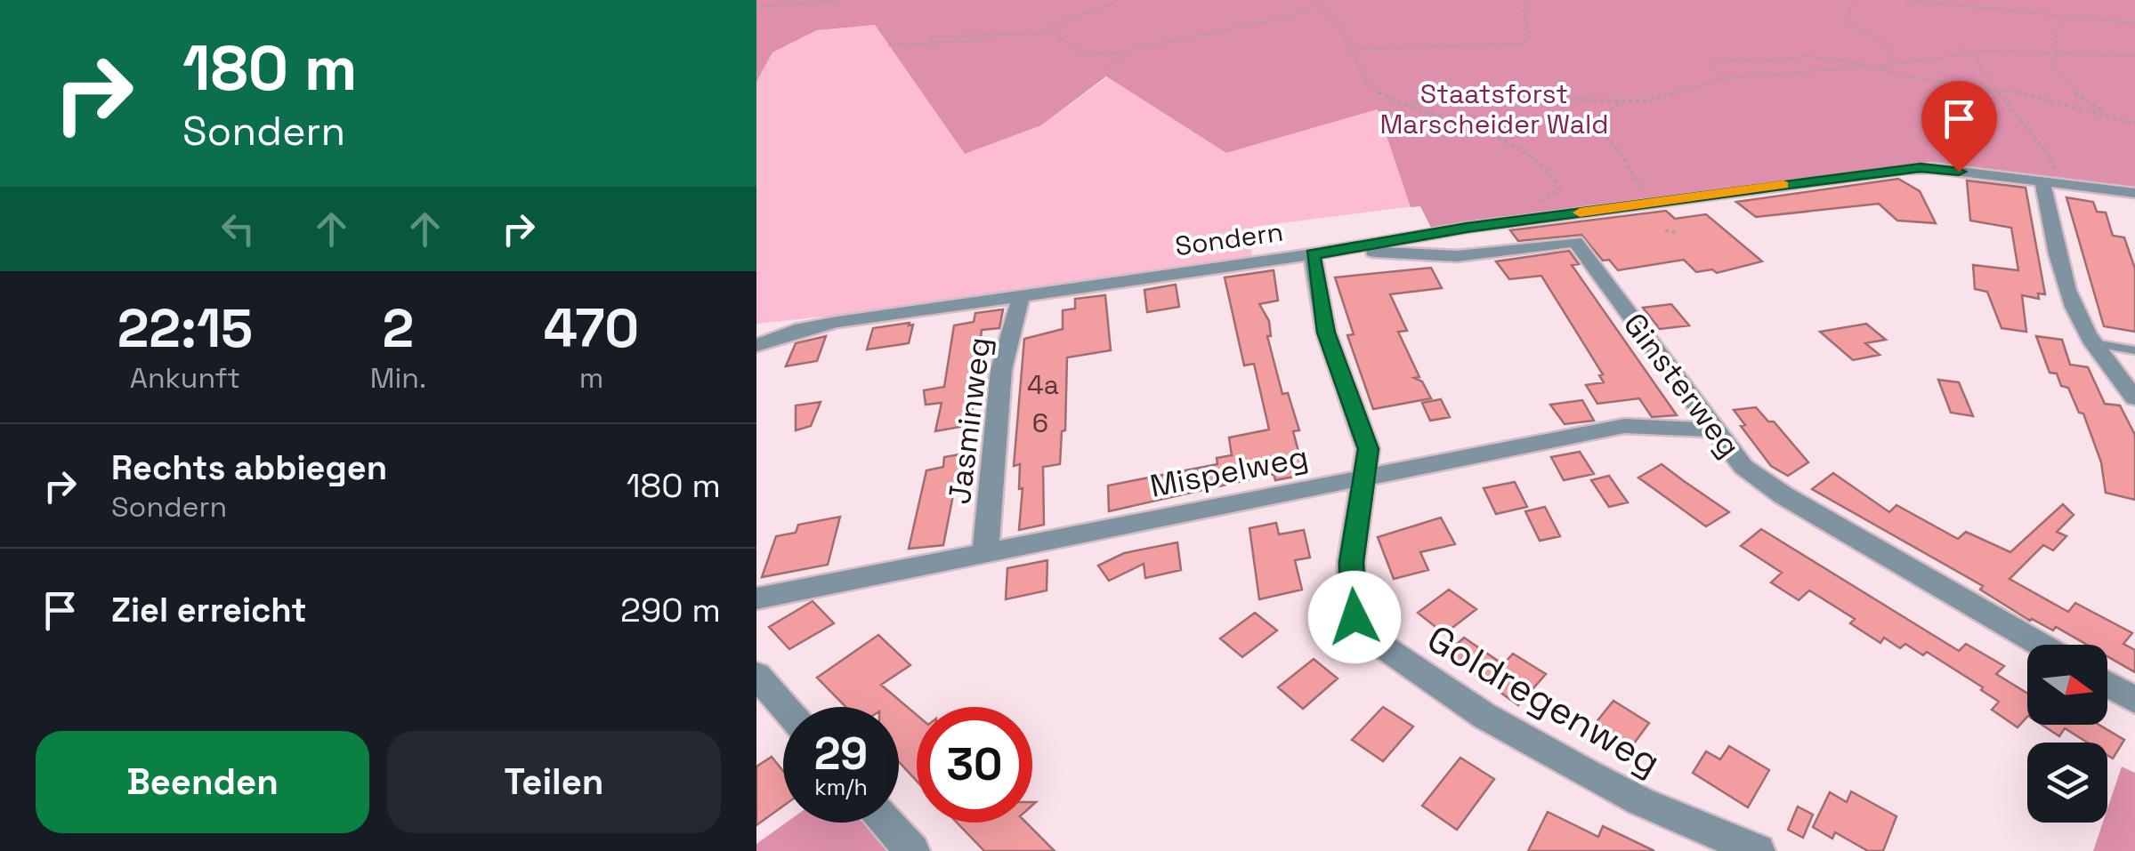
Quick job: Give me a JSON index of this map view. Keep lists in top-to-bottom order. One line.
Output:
{"streets":{"street":["Sondern","Ginsterweg","Jasminweg","Mispelweg","Goldregenweg"]},"crossings":[["Sondern","Ginsterweg"],["Sondern","Jasminweg"],["Sondern","Goldregenweg"],["Ginsterweg","Mispelweg"],["Ginsterweg","Goldregenweg"],["Jasminweg","Mispelweg"],["Mispelweg","Goldregenweg"]],"parks":["Staatsforst Marscheider Wald"],"house_numbers":["4a","6"],"north":"right","page":{"turn":["180 m","Sondern"],"eta":["22:15","Ankunft","2","Min.","470","m"],"list":[{"name":"Rechts abbiegen","note":"Sondern","value":"180 m"},{"name":"Ziel erreicht","value":"290 m"}],"speed":"29 km/h","limit":"30","buttons":["Beenden","Teilen"]}}
